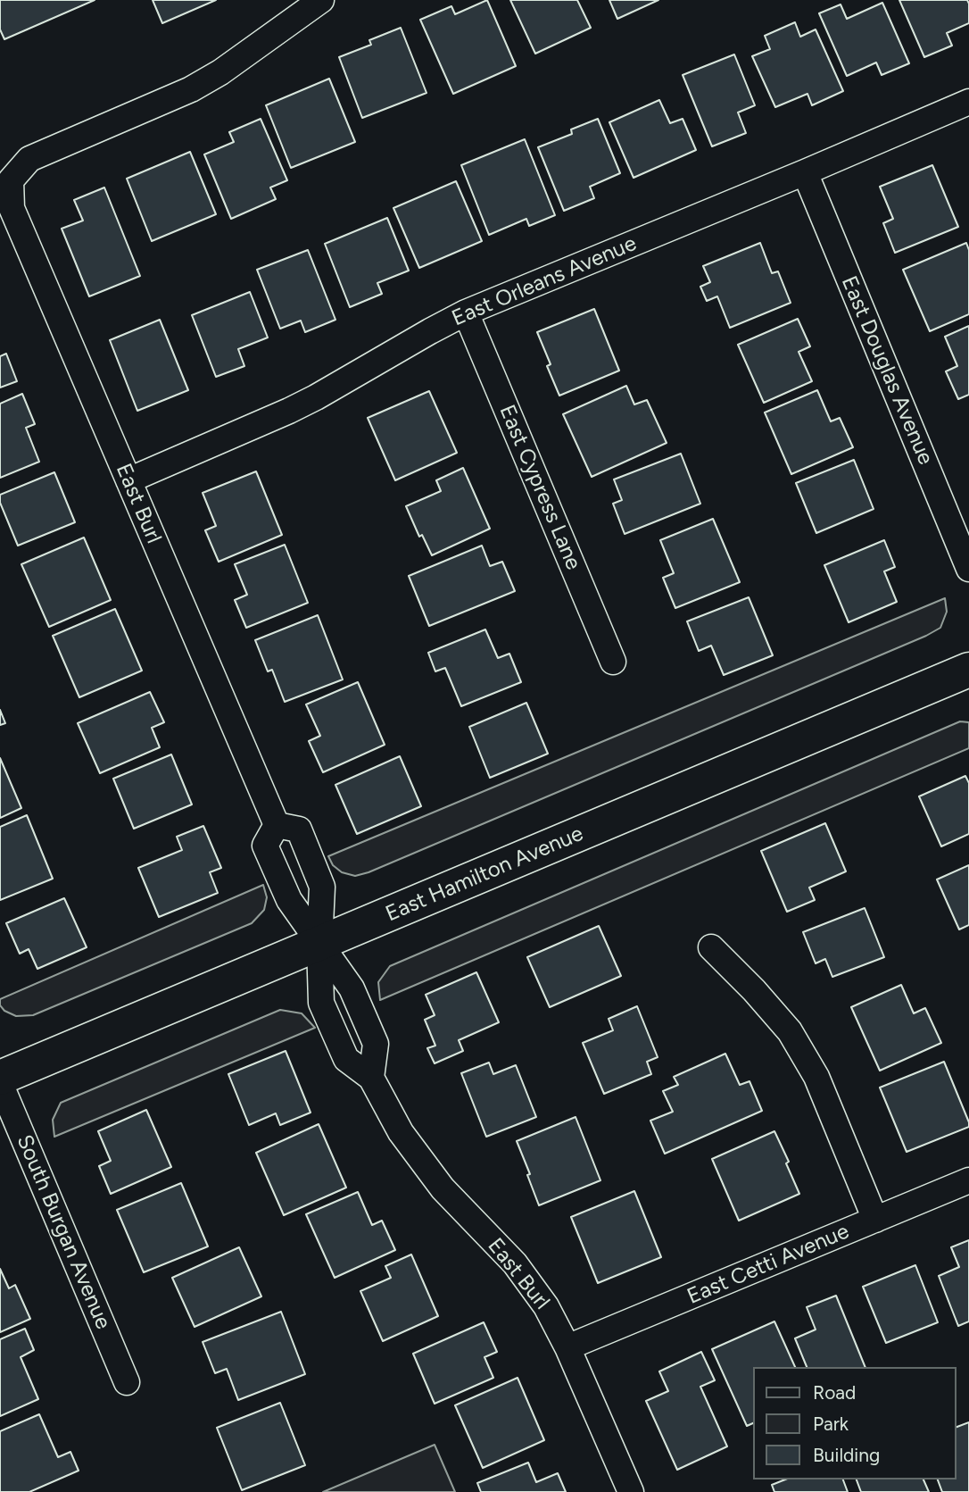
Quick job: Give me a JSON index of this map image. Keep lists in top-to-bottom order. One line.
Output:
{"streets":{"street":["East Orleans Avenue","East Douglas Avenue","East Cypress Lane","East Burl","East Hamilton Avenue","South Burgan Avenue","East Cetti Avenue"]},"crossings":[["East Orleans Avenue","East Douglas Avenue"],["East Orleans Avenue","East Cypress Lane"],["East Orleans Avenue","East Burl"],["East Burl","East Hamilton Avenue"],["East Burl","East Cetti Avenue"]],"legend":["Road","Park","Building"]}
